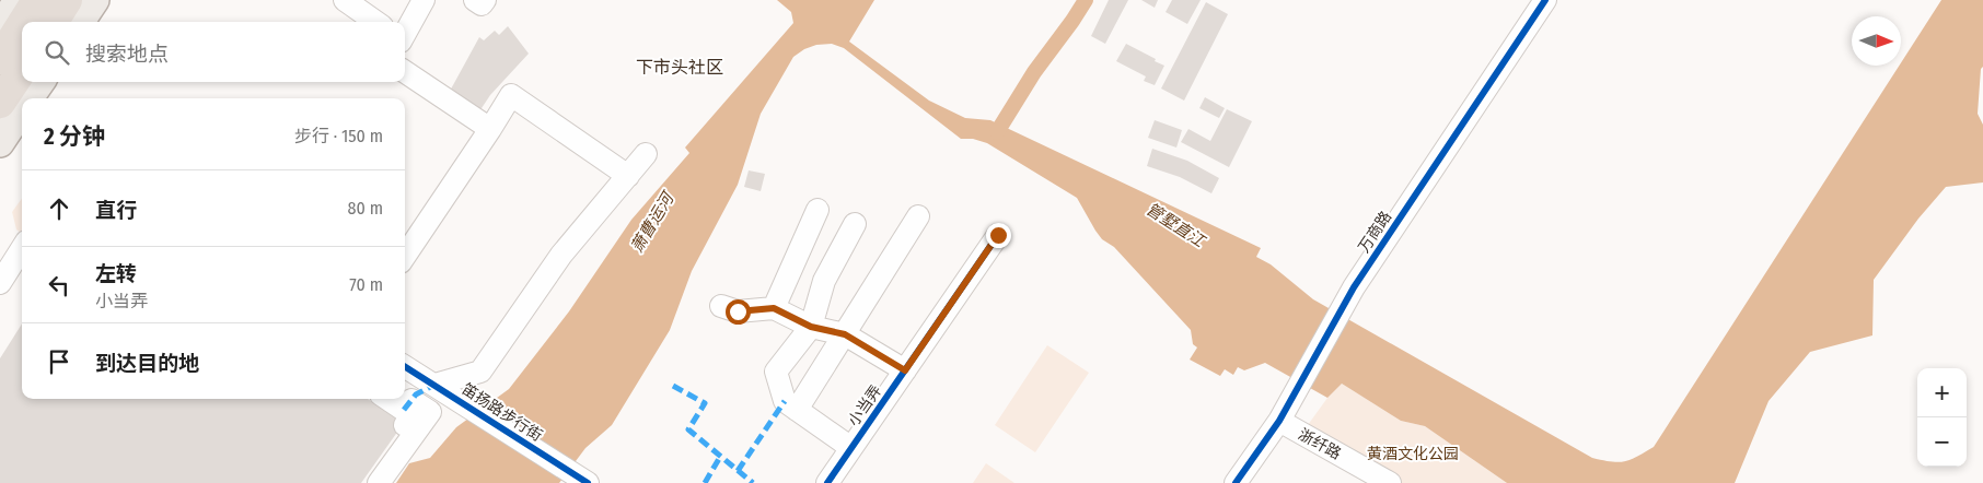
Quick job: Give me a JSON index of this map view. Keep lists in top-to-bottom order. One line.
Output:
{"streets":{"street":["万商路","小当弄","笛扬路步行街","浙纤路"]},"crossings":[["万商路","浙纤路"]],"districts":["下市头社区"],"water":["萧曹运河","管墅直江"],"parks":["黄酒文化公园"],"north":"right","page":{"search":"搜索地点","heading":["2 分钟","步行 · 150 m"],"list":[["直行","80 m"],["左转","小当弄","70 m"],"到达目的地"],"map_buttons":["+","−"]}}
